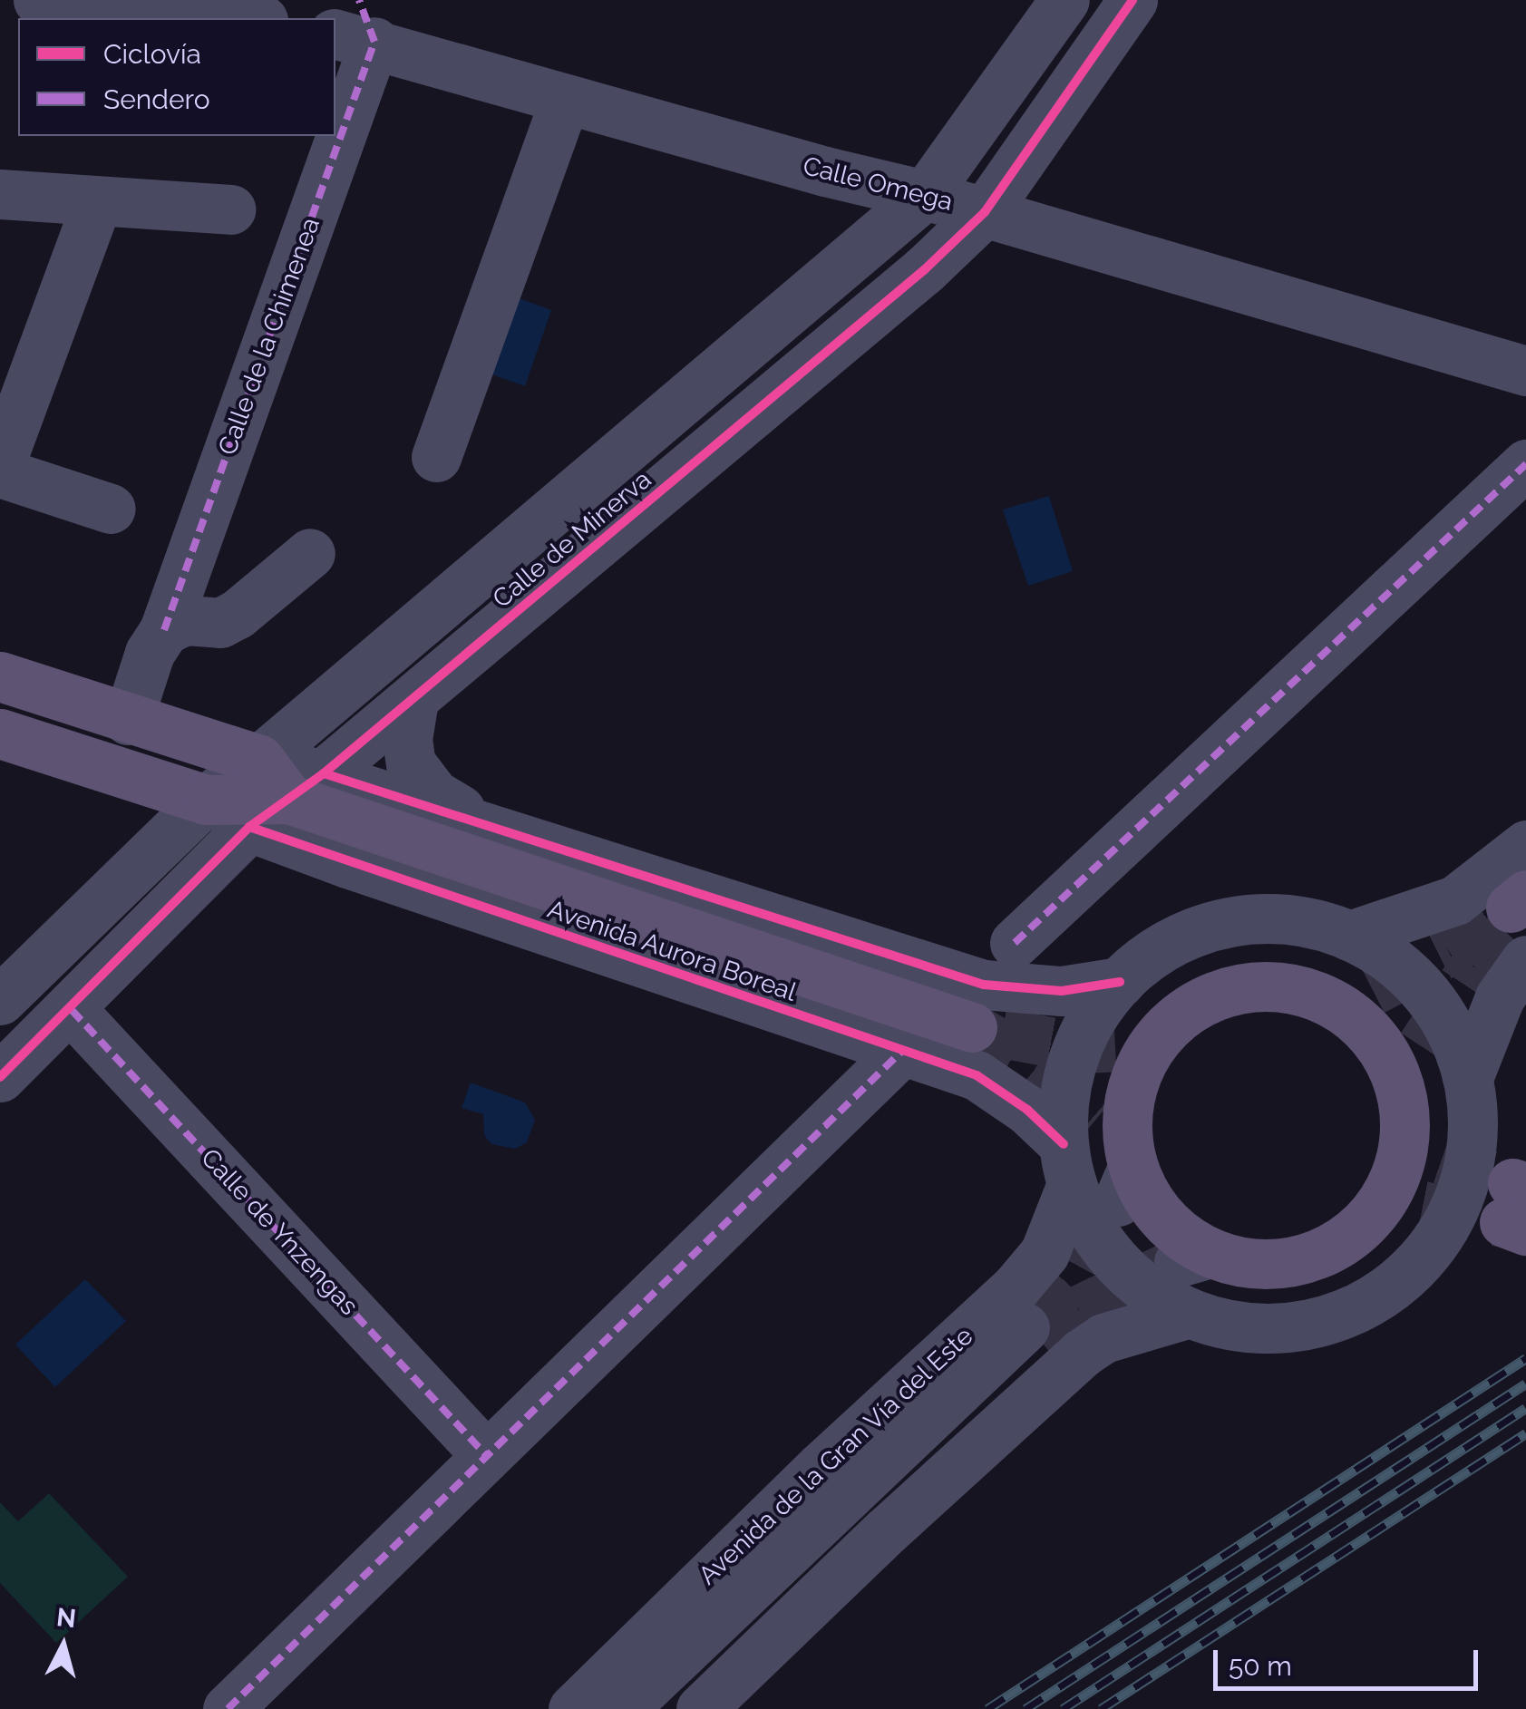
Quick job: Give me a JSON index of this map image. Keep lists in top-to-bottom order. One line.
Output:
{"streets":{"street":["Calle Omega","Calle de la Chimenea","Calle de Minerva","Avenida Aurora Boreal","Calle de Ynzengas","Avenida de la Gran Vía del Este"]},"crossings":[["Calle Omega","Calle de la Chimenea"],["Calle Omega","Calle de Minerva"],["Calle de Minerva","Avenida Aurora Boreal"],["Calle de Minerva","Calle de Ynzengas"],["Avenida Aurora Boreal","Avenida de la Gran Vía del Este"]],"legend":["Ciclovía","Sendero"],"scale_bar":"50 m","north":"top"}
